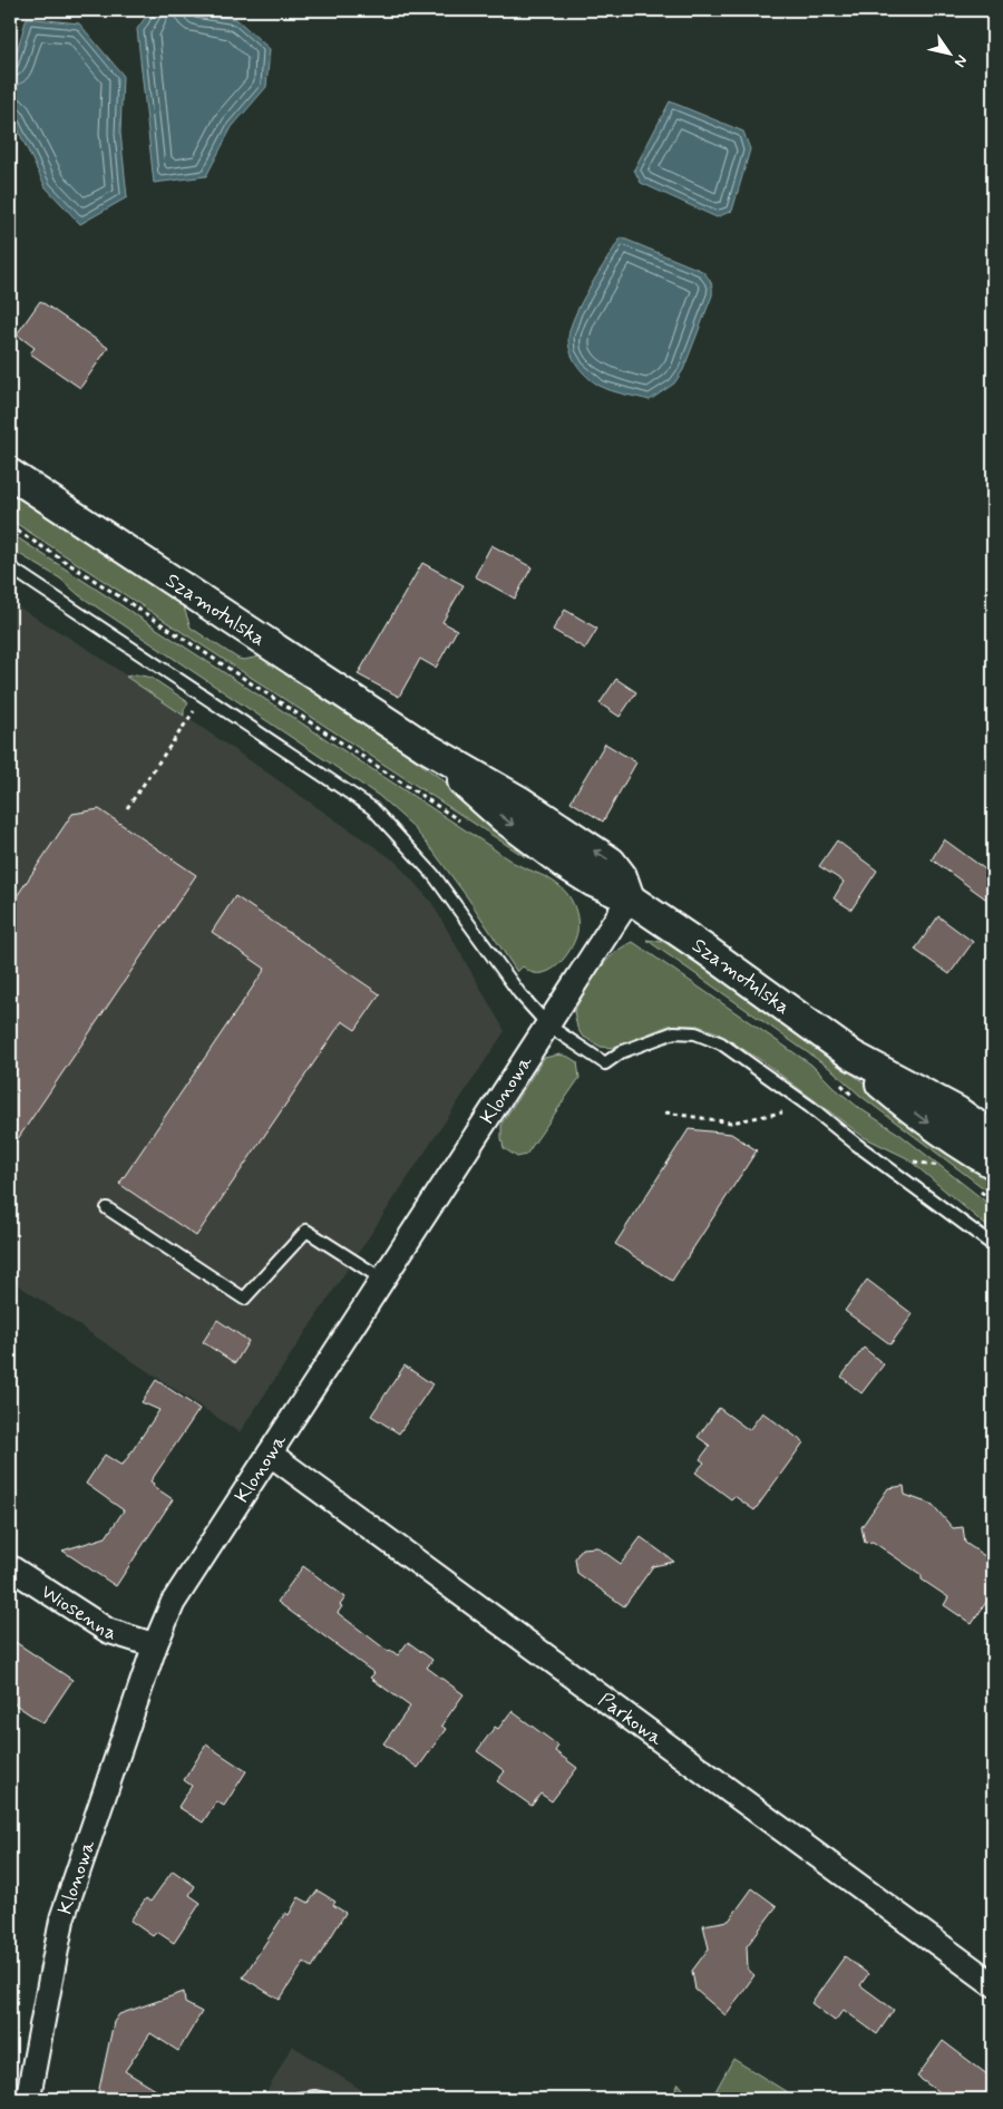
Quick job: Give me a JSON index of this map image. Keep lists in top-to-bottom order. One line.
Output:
{"streets":{"street":["Szamotulska","Klonowa","Wiosenna","Parkowa"]},"crossings":[["Szamotulska","Klonowa"],["Klonowa","Wiosenna"],["Klonowa","Parkowa"]],"north":"bottom right"}
